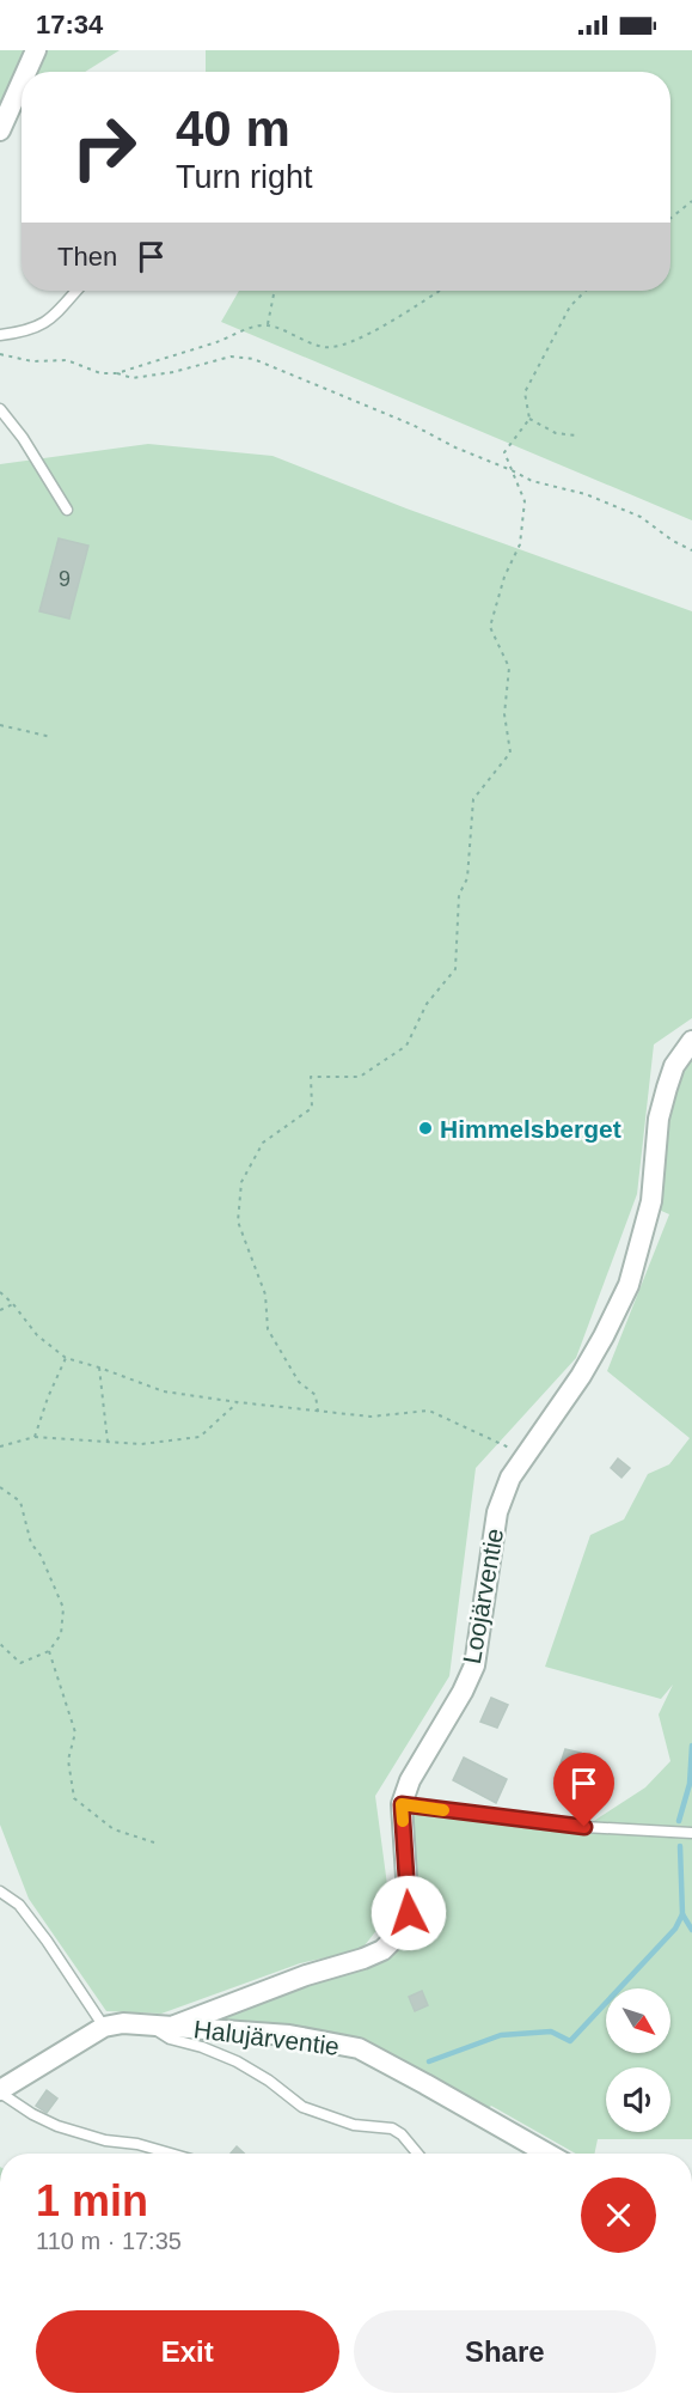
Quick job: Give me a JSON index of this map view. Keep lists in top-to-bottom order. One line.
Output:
{"streets":{"street":["Loojärventie","Halujärventie"]},"crossings":[["Loojärventie","Halujärventie"]],"places":["Himmelsberget"],"house_numbers":["9"],"north":"bottom right","page":{"status":"17:34","turn":["40 m","Turn right"],"then":"Then","heading":["1 min","110 m · 17:35"],"buttons":["Exit","Share"]}}
